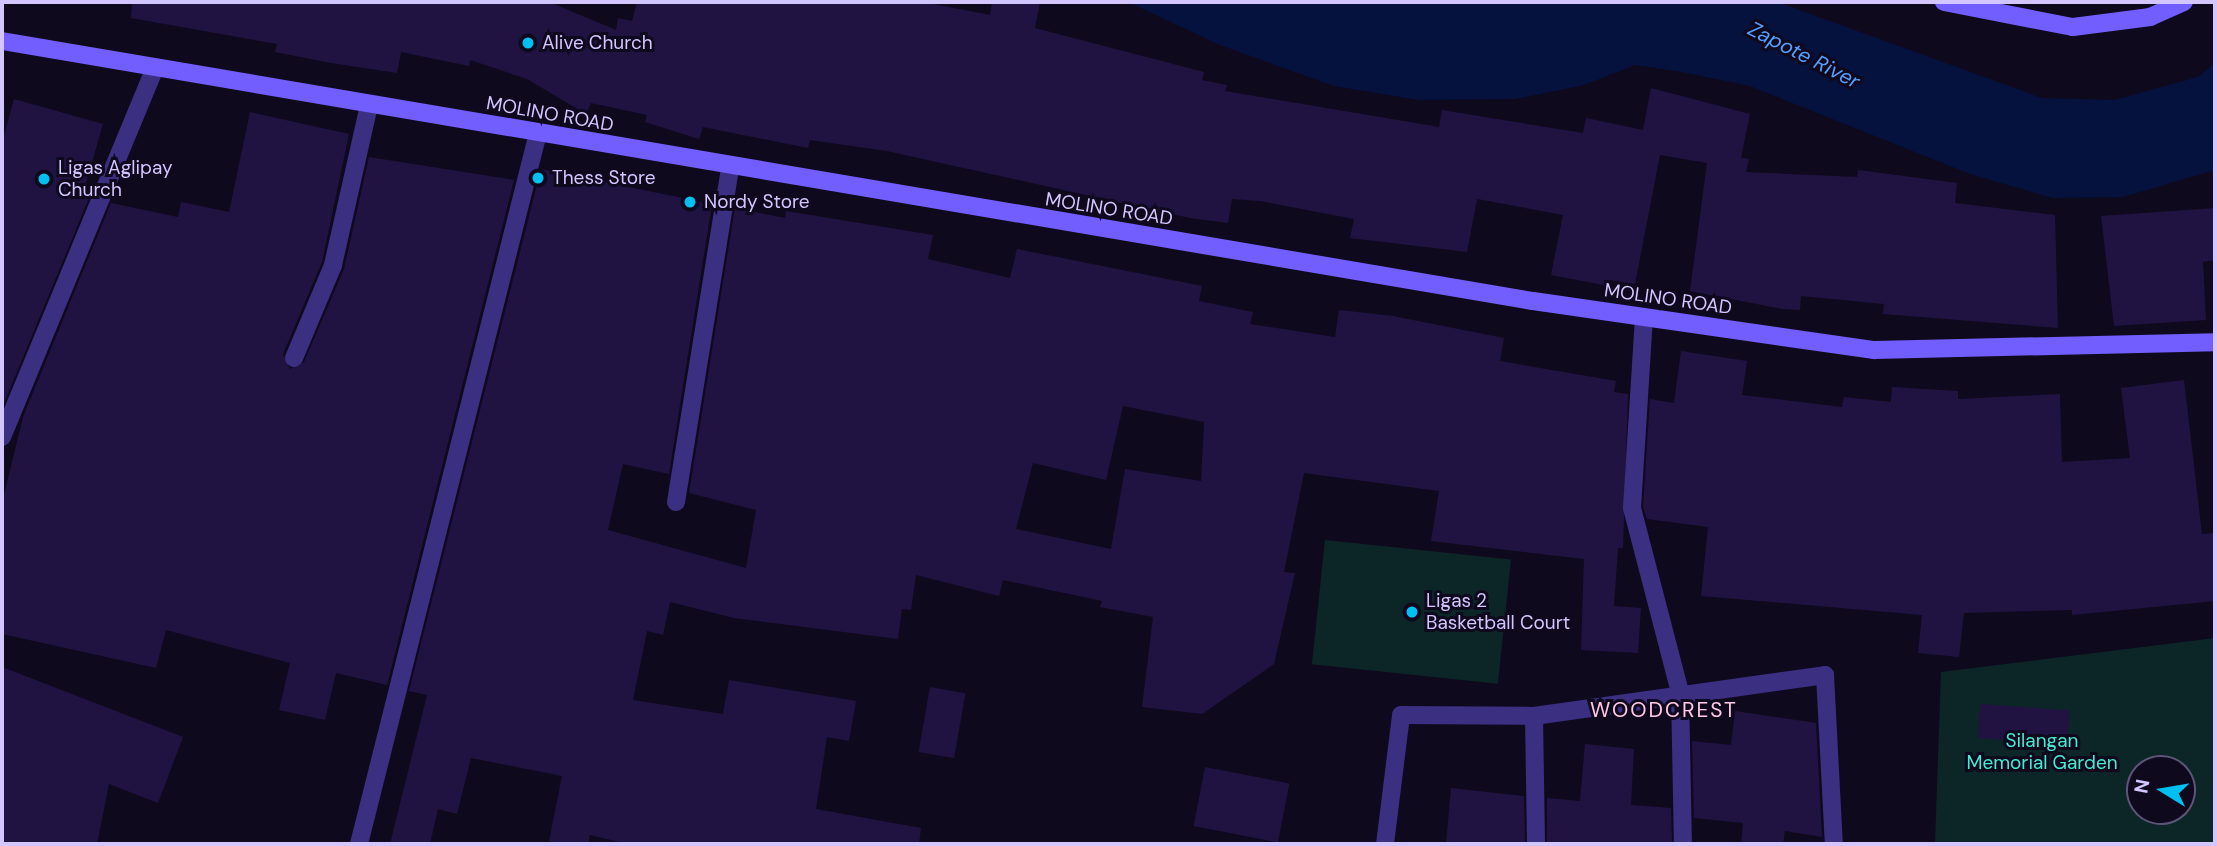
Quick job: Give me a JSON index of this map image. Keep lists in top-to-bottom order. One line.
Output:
{"streets":{"main road":["MOLINO ROAD"]},"districts":["WOODCREST"],"water":["Zapote River"],"parks":["Silangan Memorial Garden"],"places":["Alive Church","Thess Store","Ligas Aglipay Church","Nordy Store","Ligas 2 Basketball Court"],"north":"left"}
